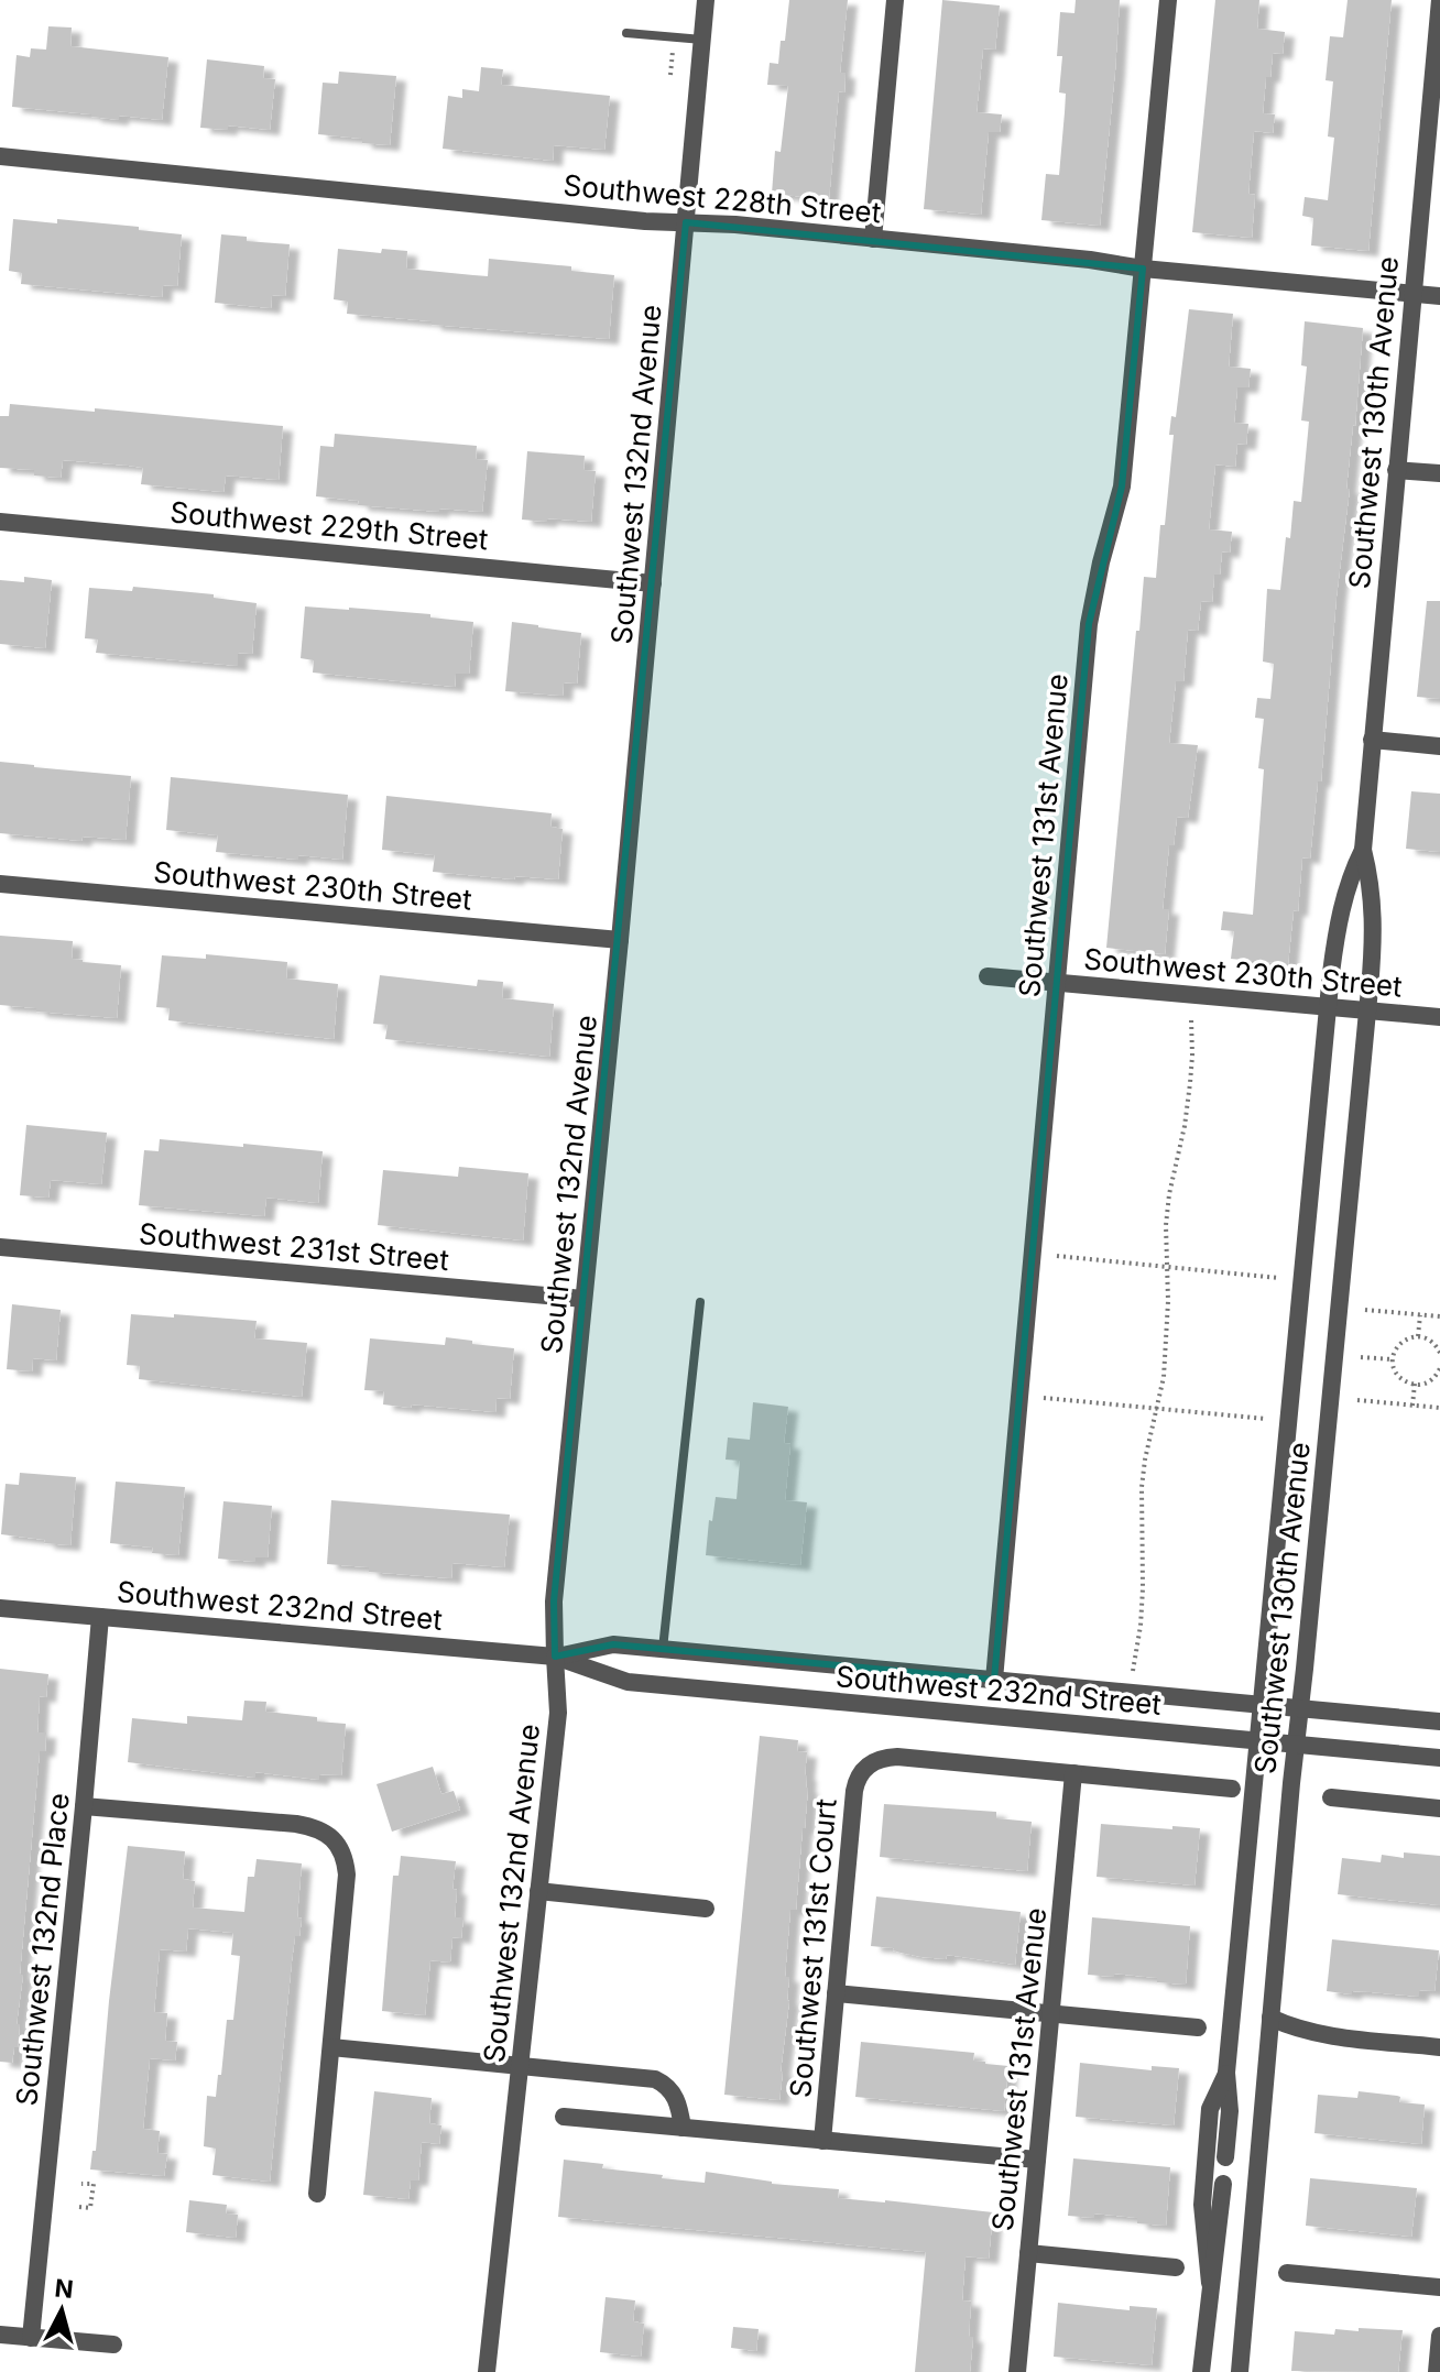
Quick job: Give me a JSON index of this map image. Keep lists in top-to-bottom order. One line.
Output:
{"streets":{"street":["Southwest 228th Street","Southwest 130th Avenue","Southwest 132nd Avenue","Southwest 229th Street","Southwest 131st Avenue","Southwest 230th Street","Southwest 231st Street","Southwest 232nd Street","Southwest 131st Court","Southwest 132nd Place"]},"crossings":[["Southwest 228th Street","Southwest 130th Avenue"],["Southwest 228th Street","Southwest 132nd Avenue"],["Southwest 228th Street","Southwest 131st Avenue"],["Southwest 130th Avenue","Southwest 230th Street"],["Southwest 130th Avenue","Southwest 232nd Street"],["Southwest 132nd Avenue","Southwest 229th Street"],["Southwest 132nd Avenue","Southwest 230th Street"],["Southwest 132nd Avenue","Southwest 231st Street"],["Southwest 132nd Avenue","Southwest 232nd Street"],["Southwest 131st Avenue","Southwest 230th Street"],["Southwest 131st Avenue","Southwest 232nd Street"],["Southwest 131st Avenue","Southwest 131st Court"],["Southwest 232nd Street","Southwest 132nd Place"]],"north":"top"}
